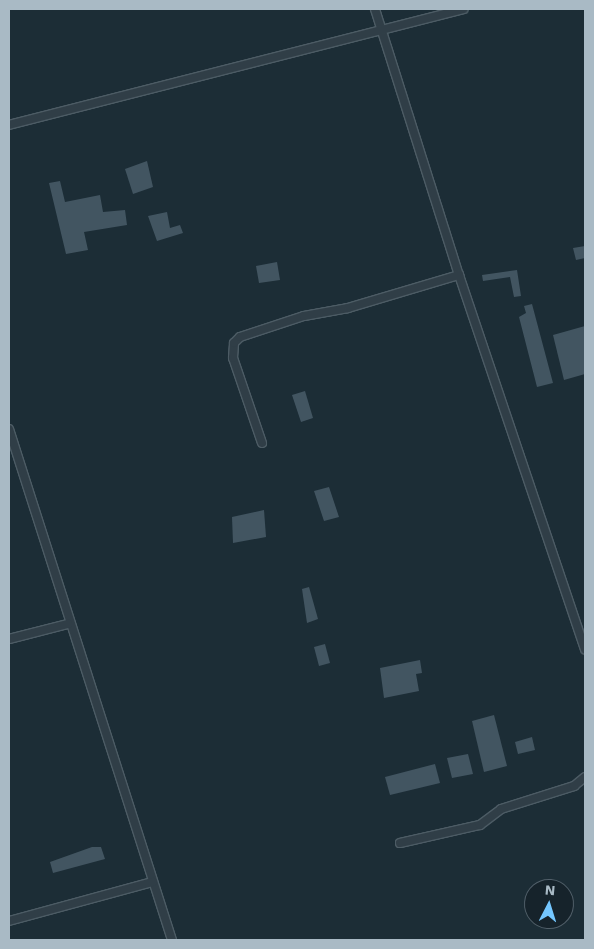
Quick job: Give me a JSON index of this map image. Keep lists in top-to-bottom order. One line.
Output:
{"north":"top"}
